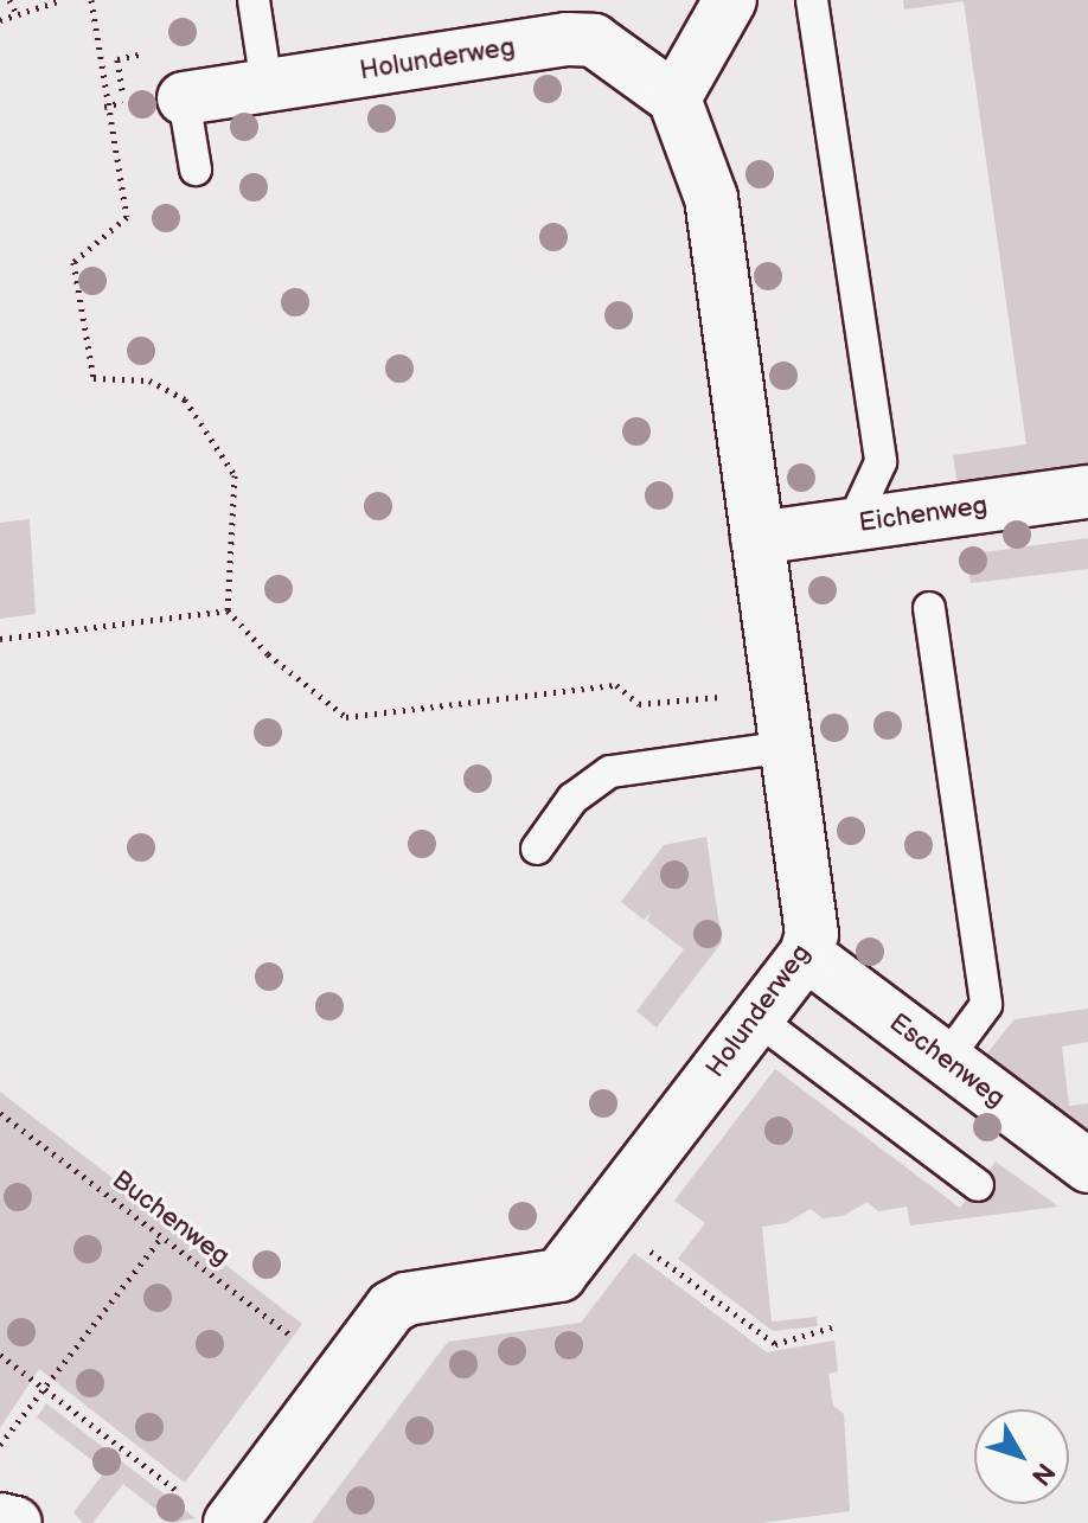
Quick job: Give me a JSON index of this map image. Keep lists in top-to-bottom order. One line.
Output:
{"streets":{"street":["Holunderweg","Eichenweg","Eschenweg"],"path":["Buchenweg"]},"crossings":[["Holunderweg","Eichenweg"],["Holunderweg","Eschenweg"]],"north":"bottom right"}
